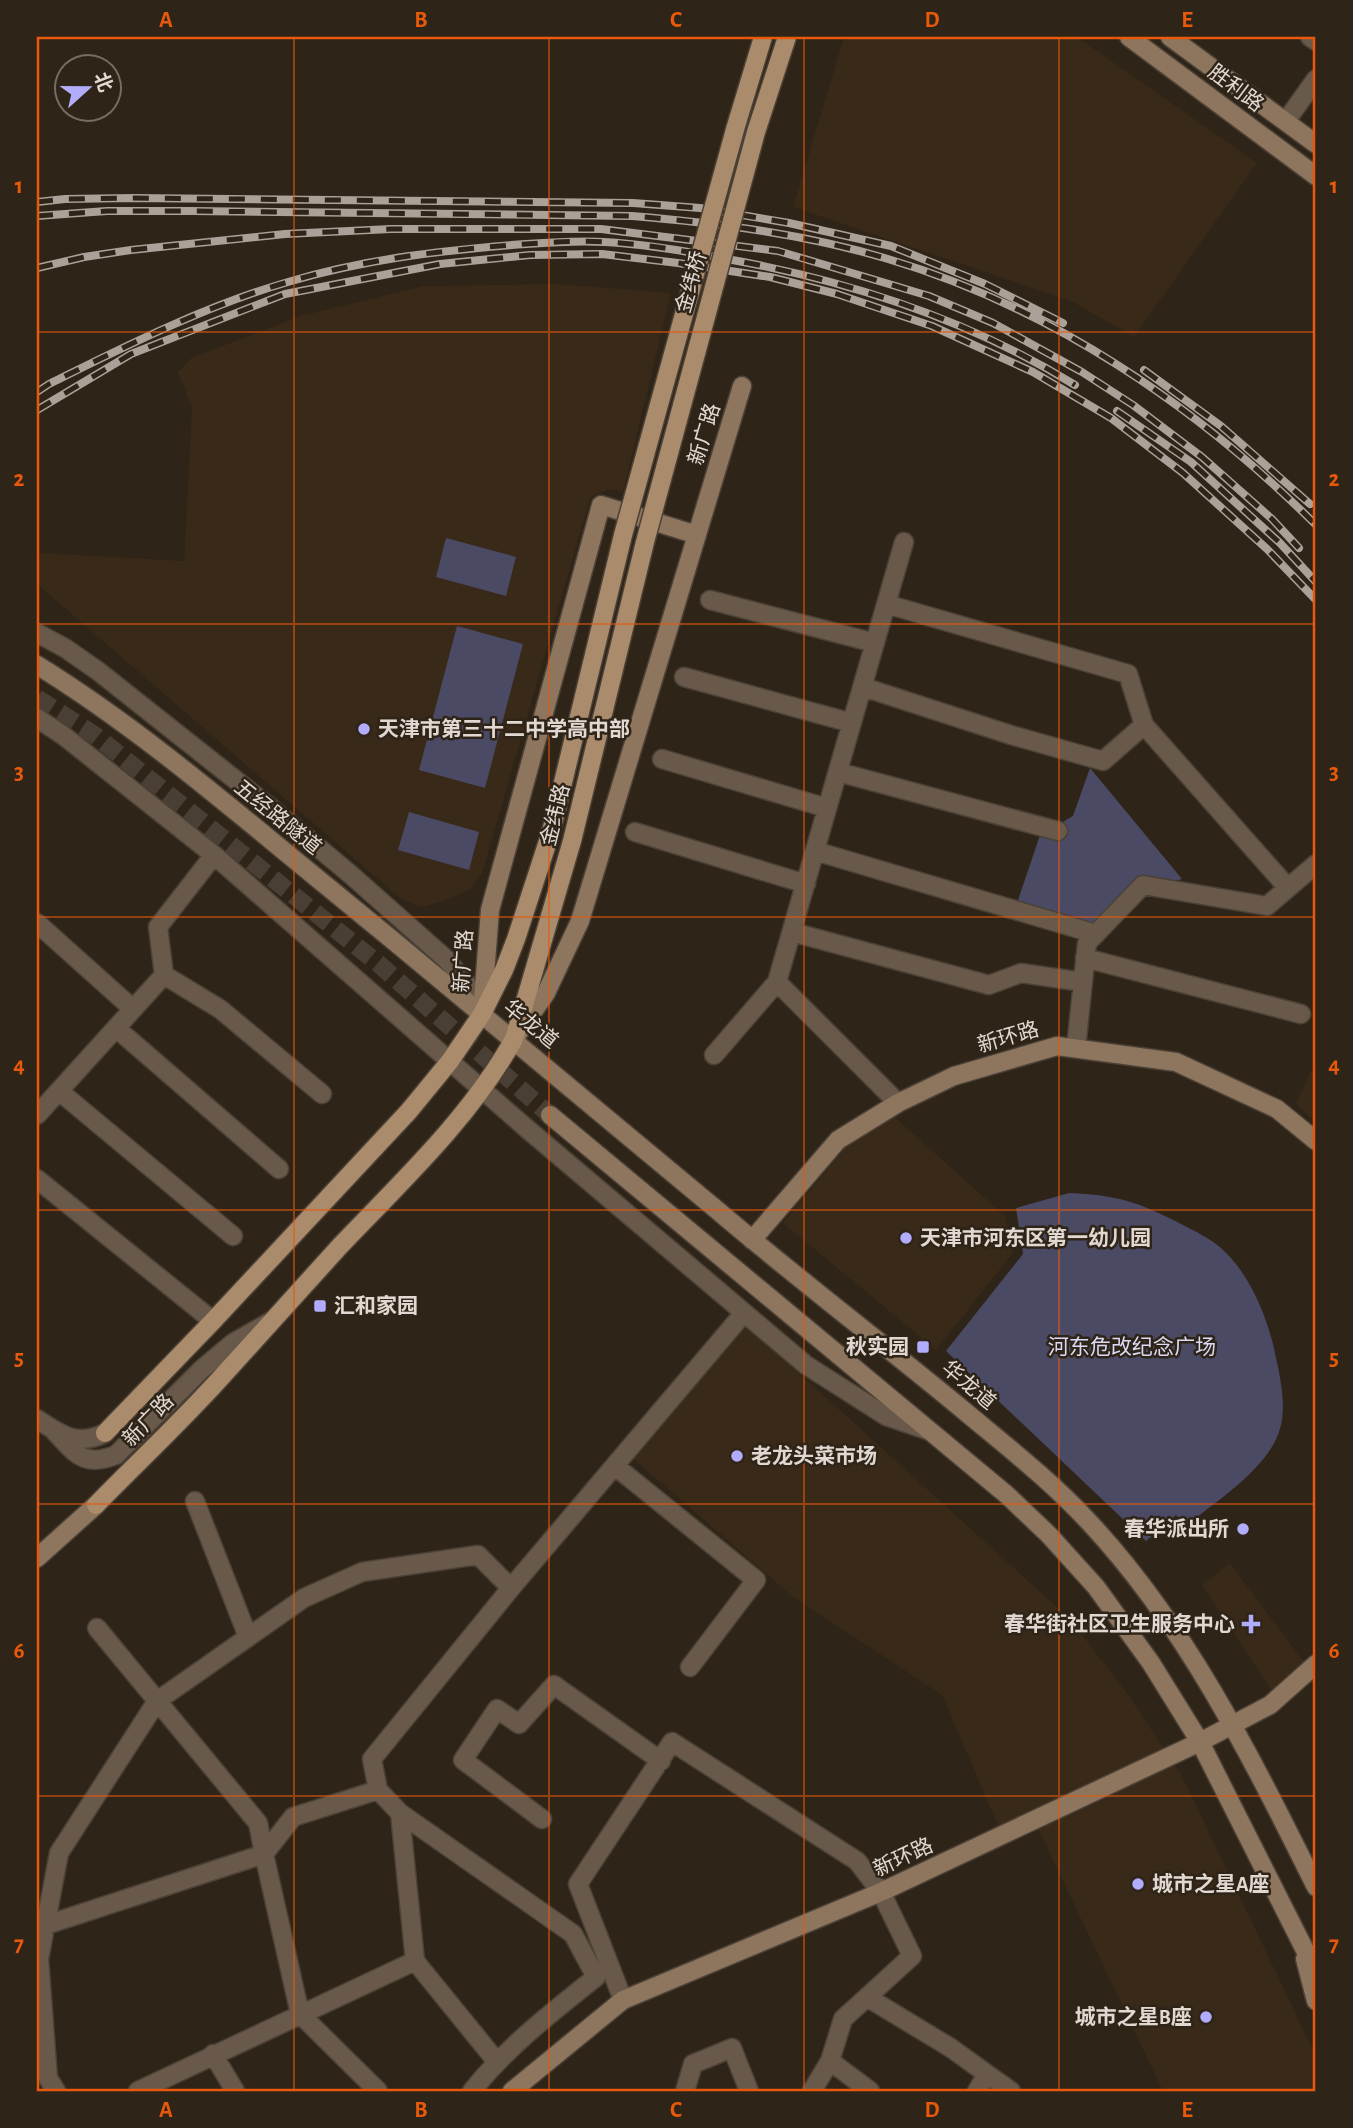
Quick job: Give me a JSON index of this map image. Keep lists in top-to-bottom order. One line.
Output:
{"streets":{"main road":["胜利路","金纬桥","新广路","金纬路","五经路隧道","华龙道","新环路"]},"crossings":[["金纬桥","金纬路"],["新广路","金纬路"],["新广路","五经路隧道"],["新广路","华龙道"],["金纬路","五经路隧道"],["金纬路","华龙道"],["五经路隧道","华龙道"],["华龙道","新环路"]],"parks":["河东危改纪念广场"],"places":{"other":["天津市第三十二中学高中部","天津市河东区第一幼儿园","老龙头菜市场","春华派出所","城市之星A座","城市之星B座"],"transit":["汇和家园","秋实园"],"health":["春华街社区卫生服务中心"]},"north":"right","grid":{"columns":["A","B","C","D","E"],"rows":["1","2","3","4","5","6","7"]}}
